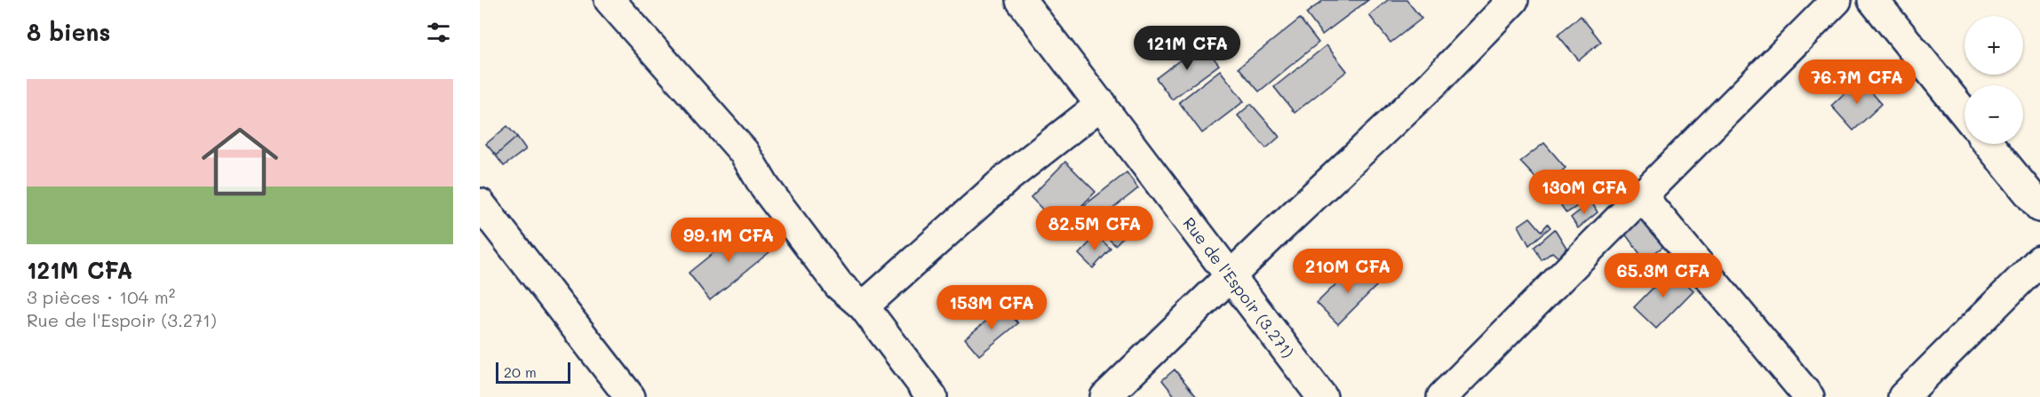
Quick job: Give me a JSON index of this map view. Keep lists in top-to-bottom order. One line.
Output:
{"streets":{"street":["Rue de l'Espoir (3.271)"]},"scale_bar":"20 m","page":{"heading":"8 biens","map_buttons":["+","−"],"price":["121M CFA","76.7M CFA","130M CFA","82.5M CFA","99.1M CFA","210M CFA","65.3M CFA","153M CFA"],"list":[{"name":"121M CFA","note":"3 pièces · 104 m² · Rue de l'Espoir (3.271)"}],"scale":"20 m"}}
